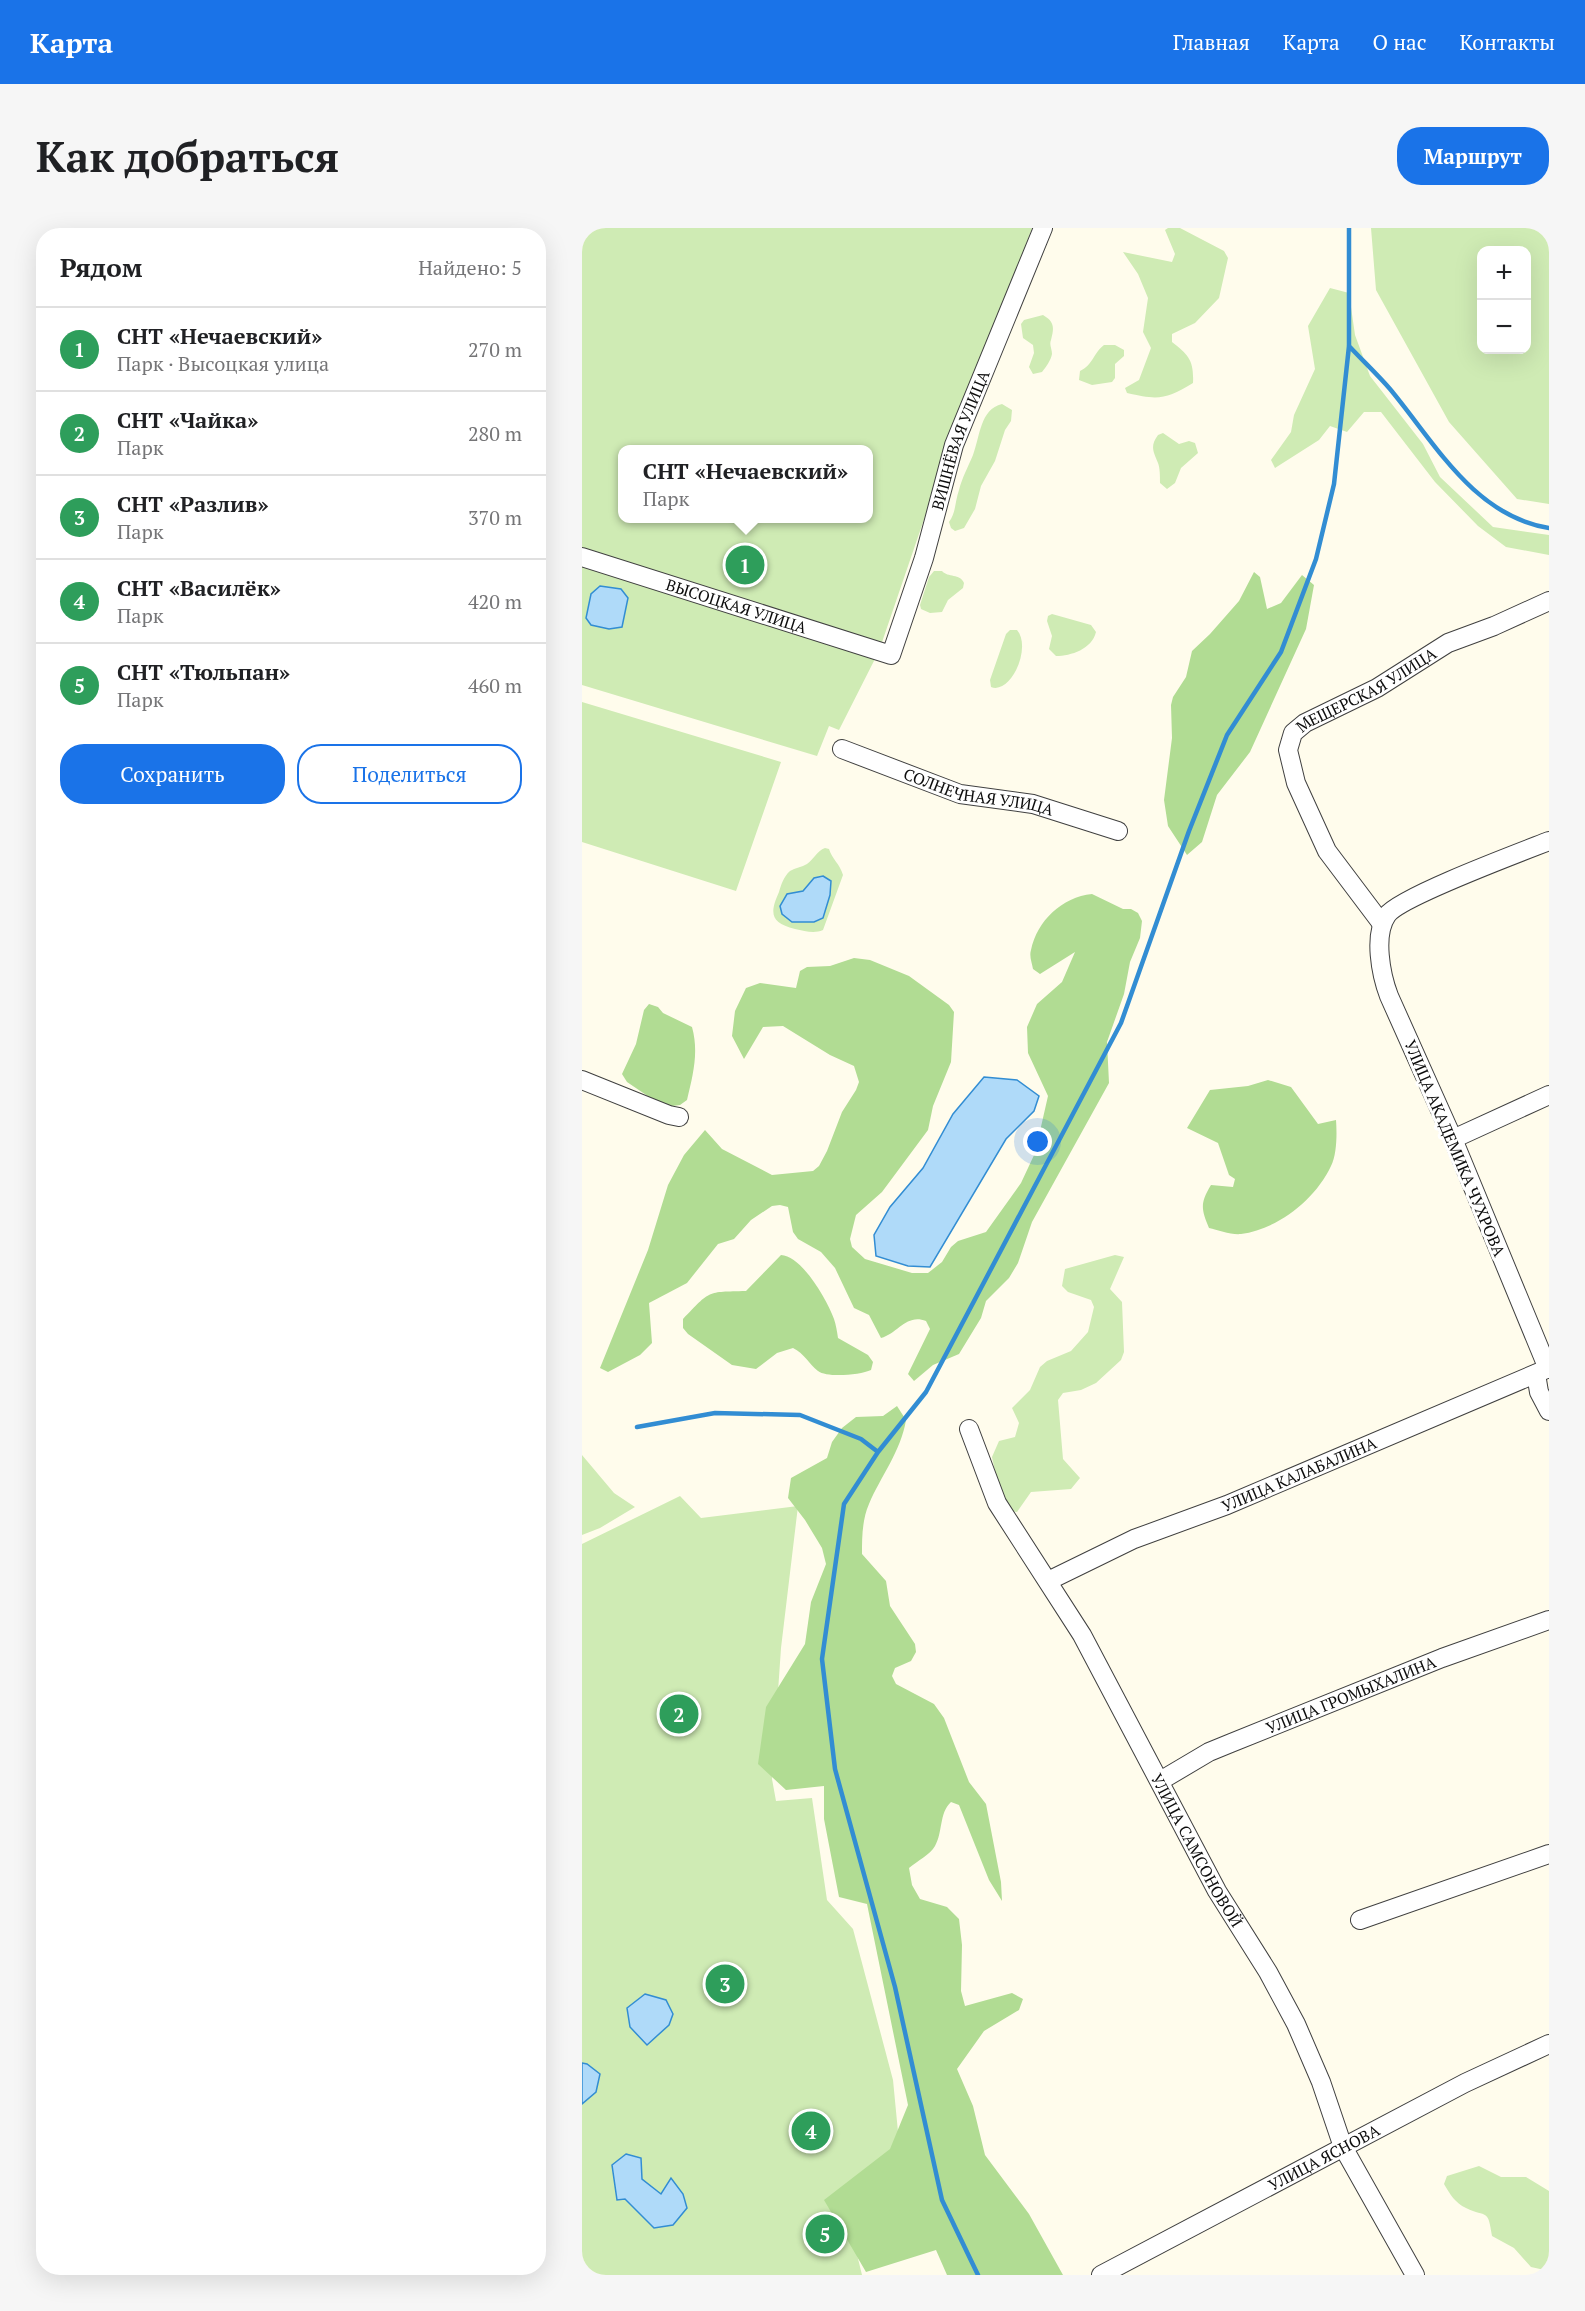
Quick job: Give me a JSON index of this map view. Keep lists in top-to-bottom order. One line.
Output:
{"streets":{"street":["ВИШНЁВАЯ УЛИЦА","ВЫСОЦКАЯ УЛИЦА","МЕЩЕРСКАЯ УЛИЦА","СОЛНЕЧНАЯ УЛИЦА","УЛИЦА АКАДЕМИКА ЧУХРОВА","УЛИЦА КАЛАБАЛИНА","УЛИЦА ГРОМЫХАЛИНА","УЛИЦА САМСОНОВОЙ","УЛИЦА ЯСНОВА"]},"crossings":[["ВИШНЁВАЯ УЛИЦА","ВЫСОЦКАЯ УЛИЦА"],["МЕЩЕРСКАЯ УЛИЦА","УЛИЦА АКАДЕМИКА ЧУХРОВА"],["УЛИЦА АКАДЕМИКА ЧУХРОВА","УЛИЦА КАЛАБАЛИНА"],["УЛИЦА КАЛАБАЛИНА","УЛИЦА САМСОНОВОЙ"],["УЛИЦА ГРОМЫХАЛИНА","УЛИЦА САМСОНОВОЙ"],["УЛИЦА САМСОНОВОЙ","УЛИЦА ЯСНОВА"]],"page":{"header":"Карта","nav":["Главная","Карта","О нас","Контакты"],"buttons":["Маршрут",["Сохранить","Поделиться"]],"title":"Как добраться","heading":["Рядом","Найдено: 5"],"map_buttons":["+","−"],"list":[{"mark":"1","name":"СНТ «Нечаевский»","note":"Парк · Высоцкая улица","value":"270 m"},{"mark":"2","name":"СНТ «Чайка»","note":"Парк","value":"280 m"},{"mark":"3","name":"СНТ «Разлив»","note":"Парк","value":"370 m"},{"mark":"4","name":"СНТ «Василёк»","note":"Парк","value":"420 m"},{"mark":"5","name":"СНТ «Тюльпан»","note":"Парк","value":"460 m"}],"popup":["СНТ «Нечаевский»","Парк"],"pins":["1","2","3","4","5"]}}
